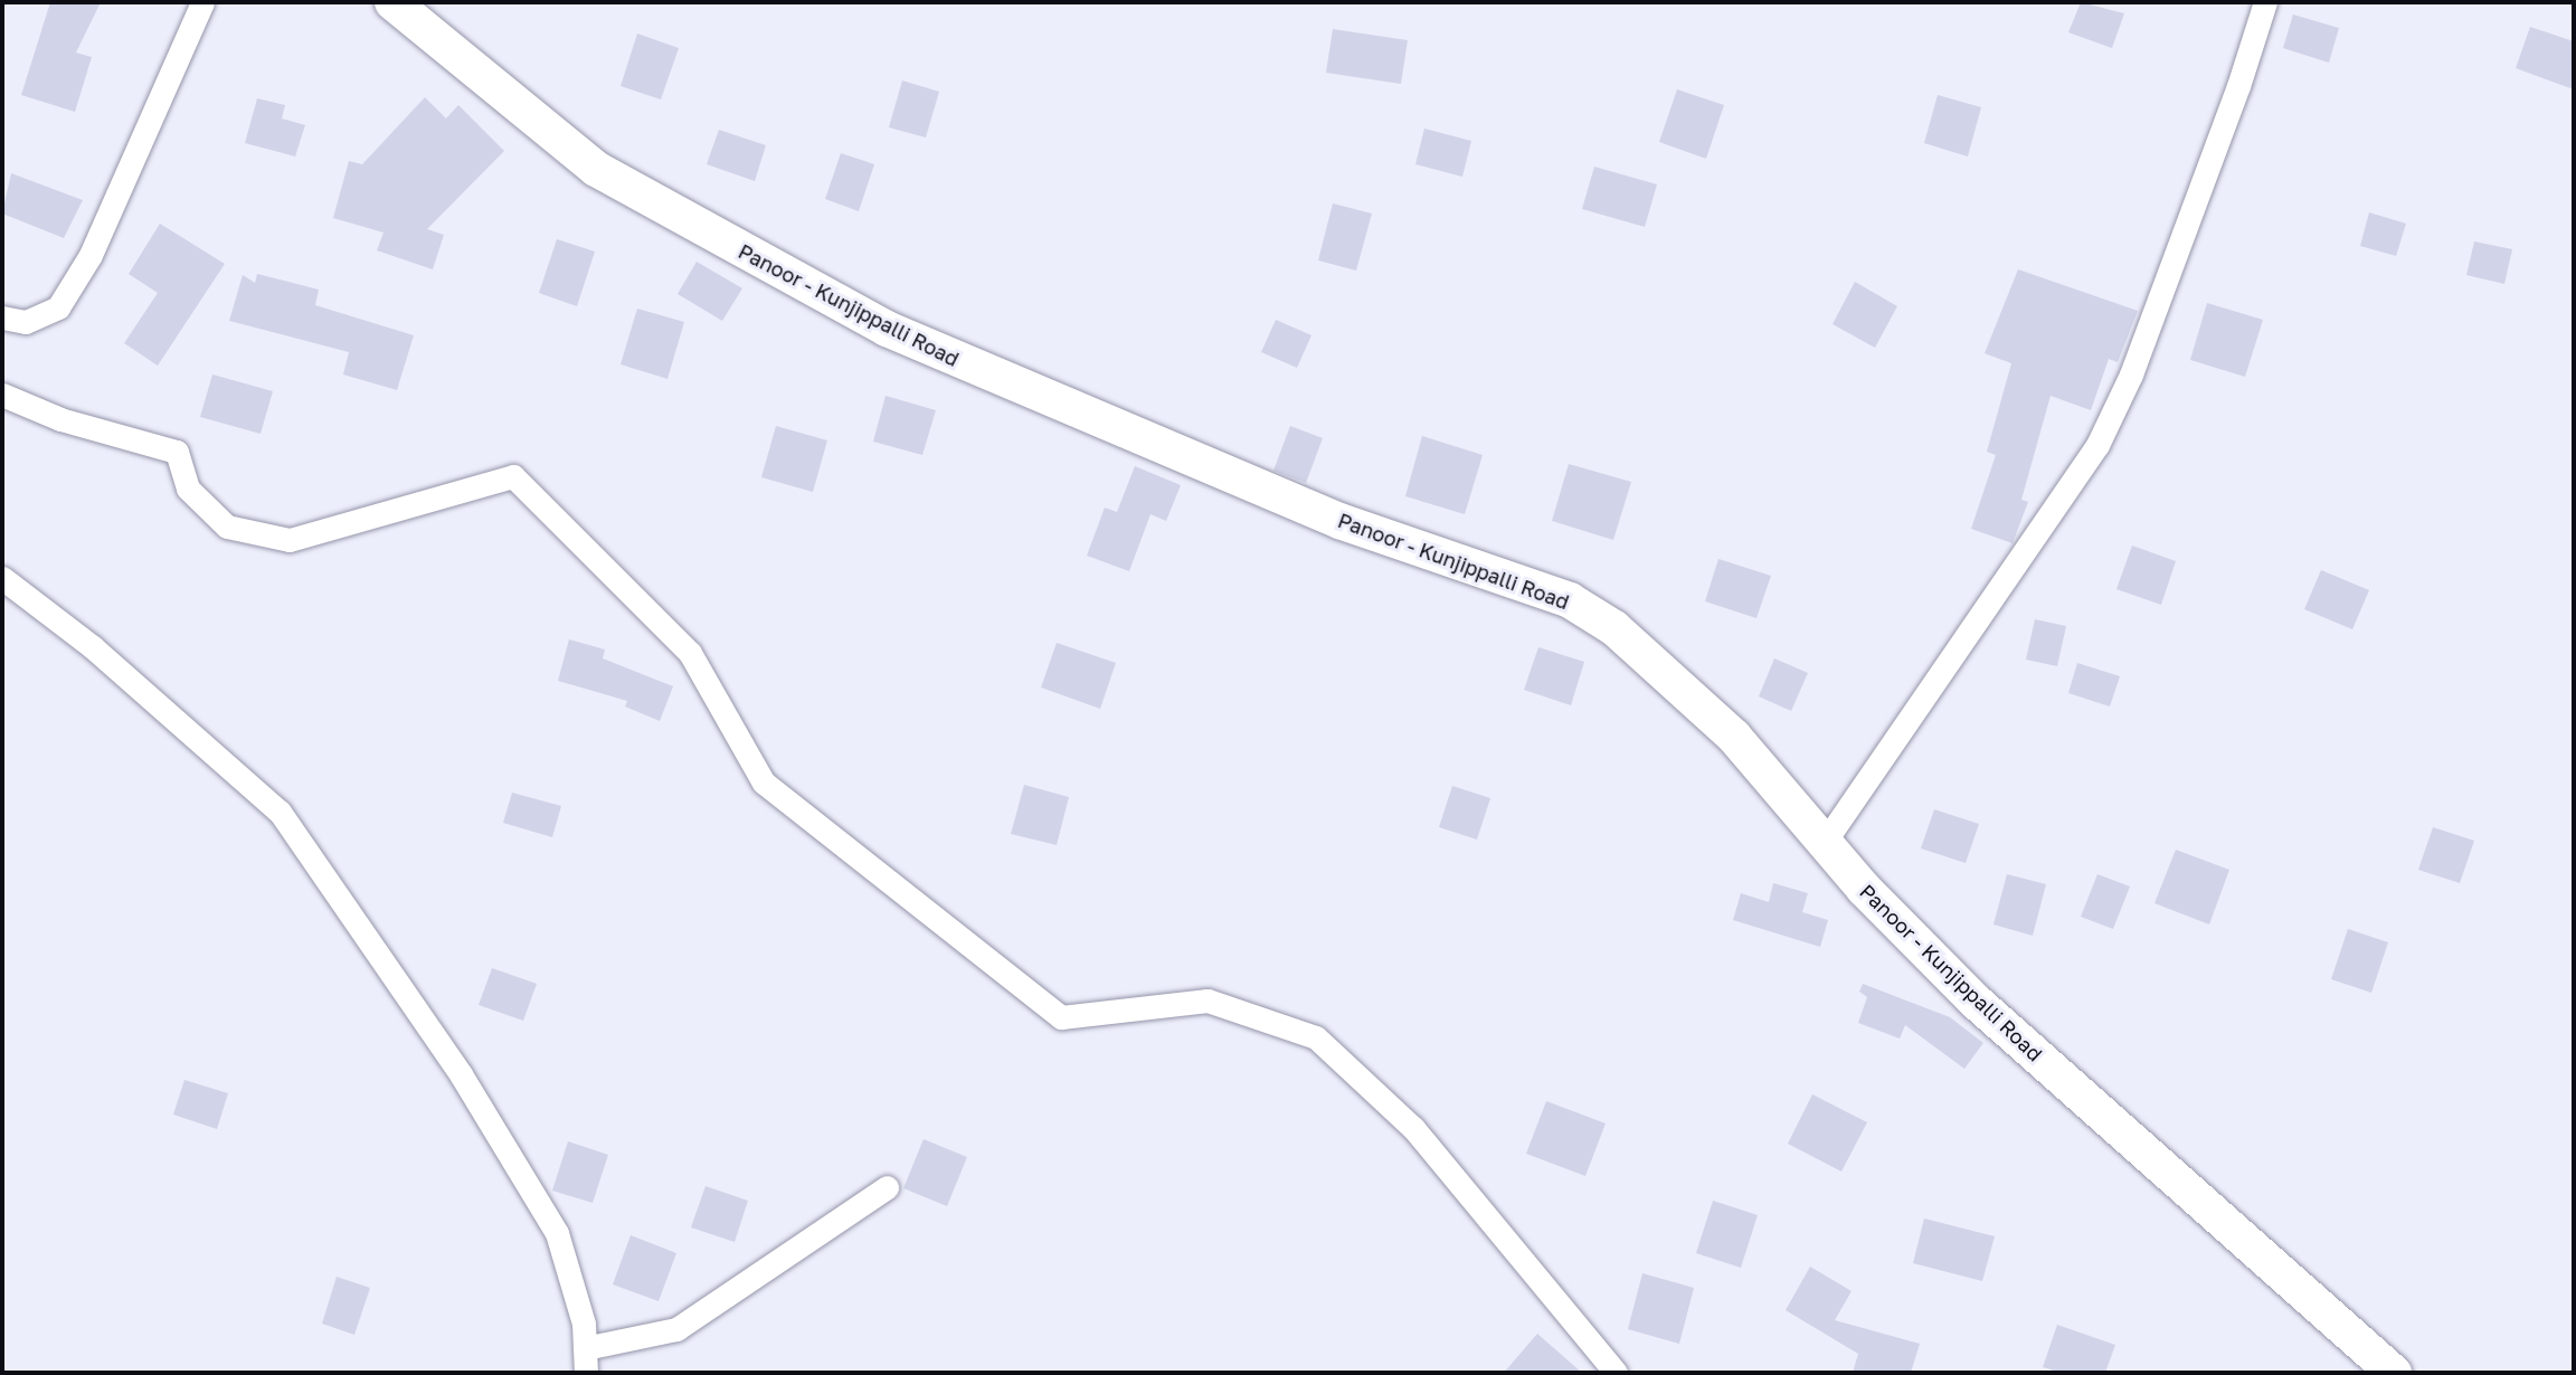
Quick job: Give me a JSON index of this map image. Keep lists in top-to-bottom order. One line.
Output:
{"streets":{"main road":["Panoor - Kunjippalli Road"]}}
